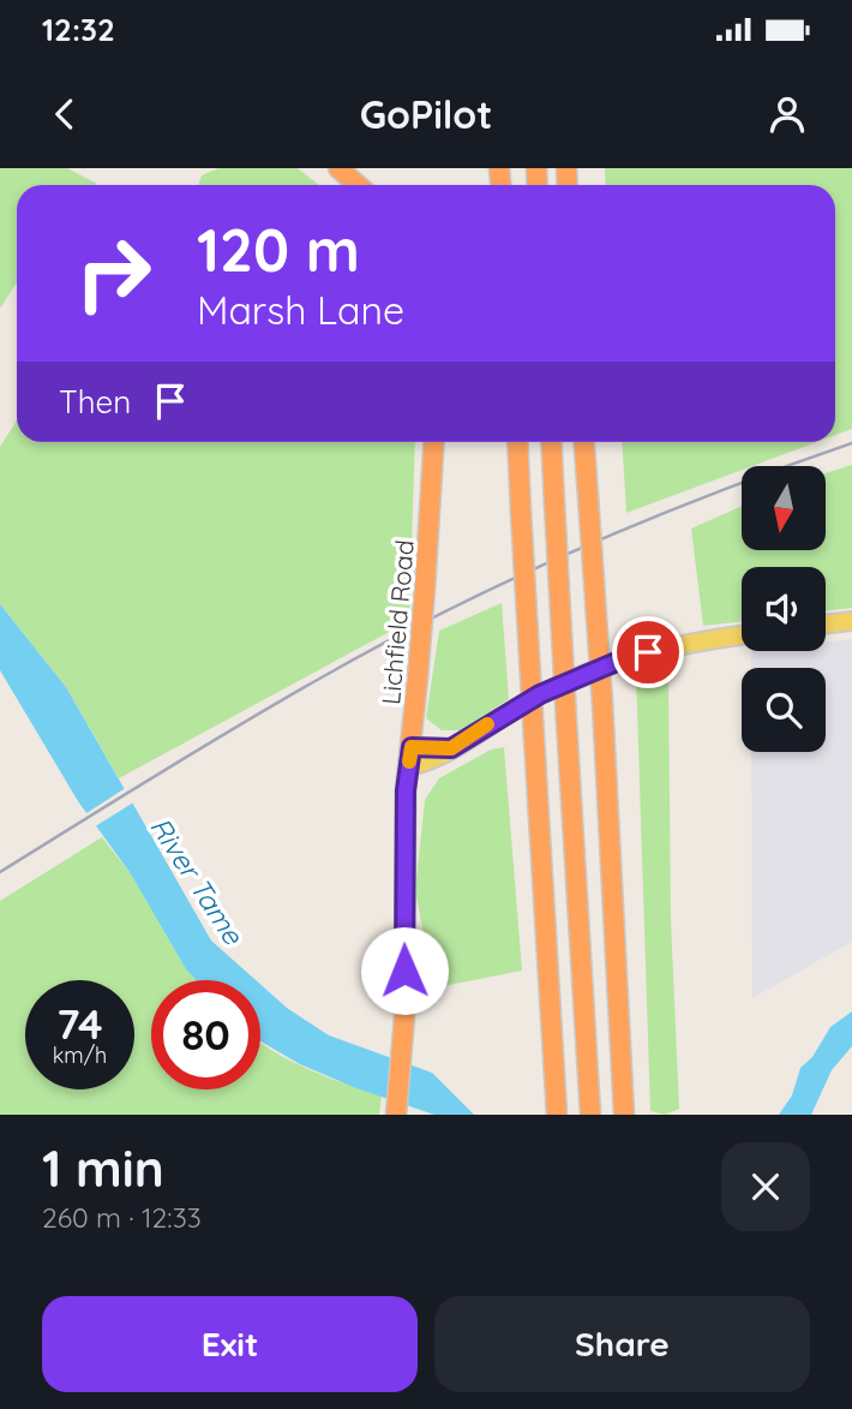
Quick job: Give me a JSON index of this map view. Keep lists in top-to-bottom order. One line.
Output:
{"streets":{"highway":["Lichfield Road"]},"water":["River Tame"],"north":"bottom","page":{"status":"12:32","header":"GoPilot","turn":["120 m","Marsh Lane"],"then":"Then","speed":"74 km/h","limit":"80","heading":["1 min","260 m · 12:33"],"buttons":["Exit","Share"]}}
